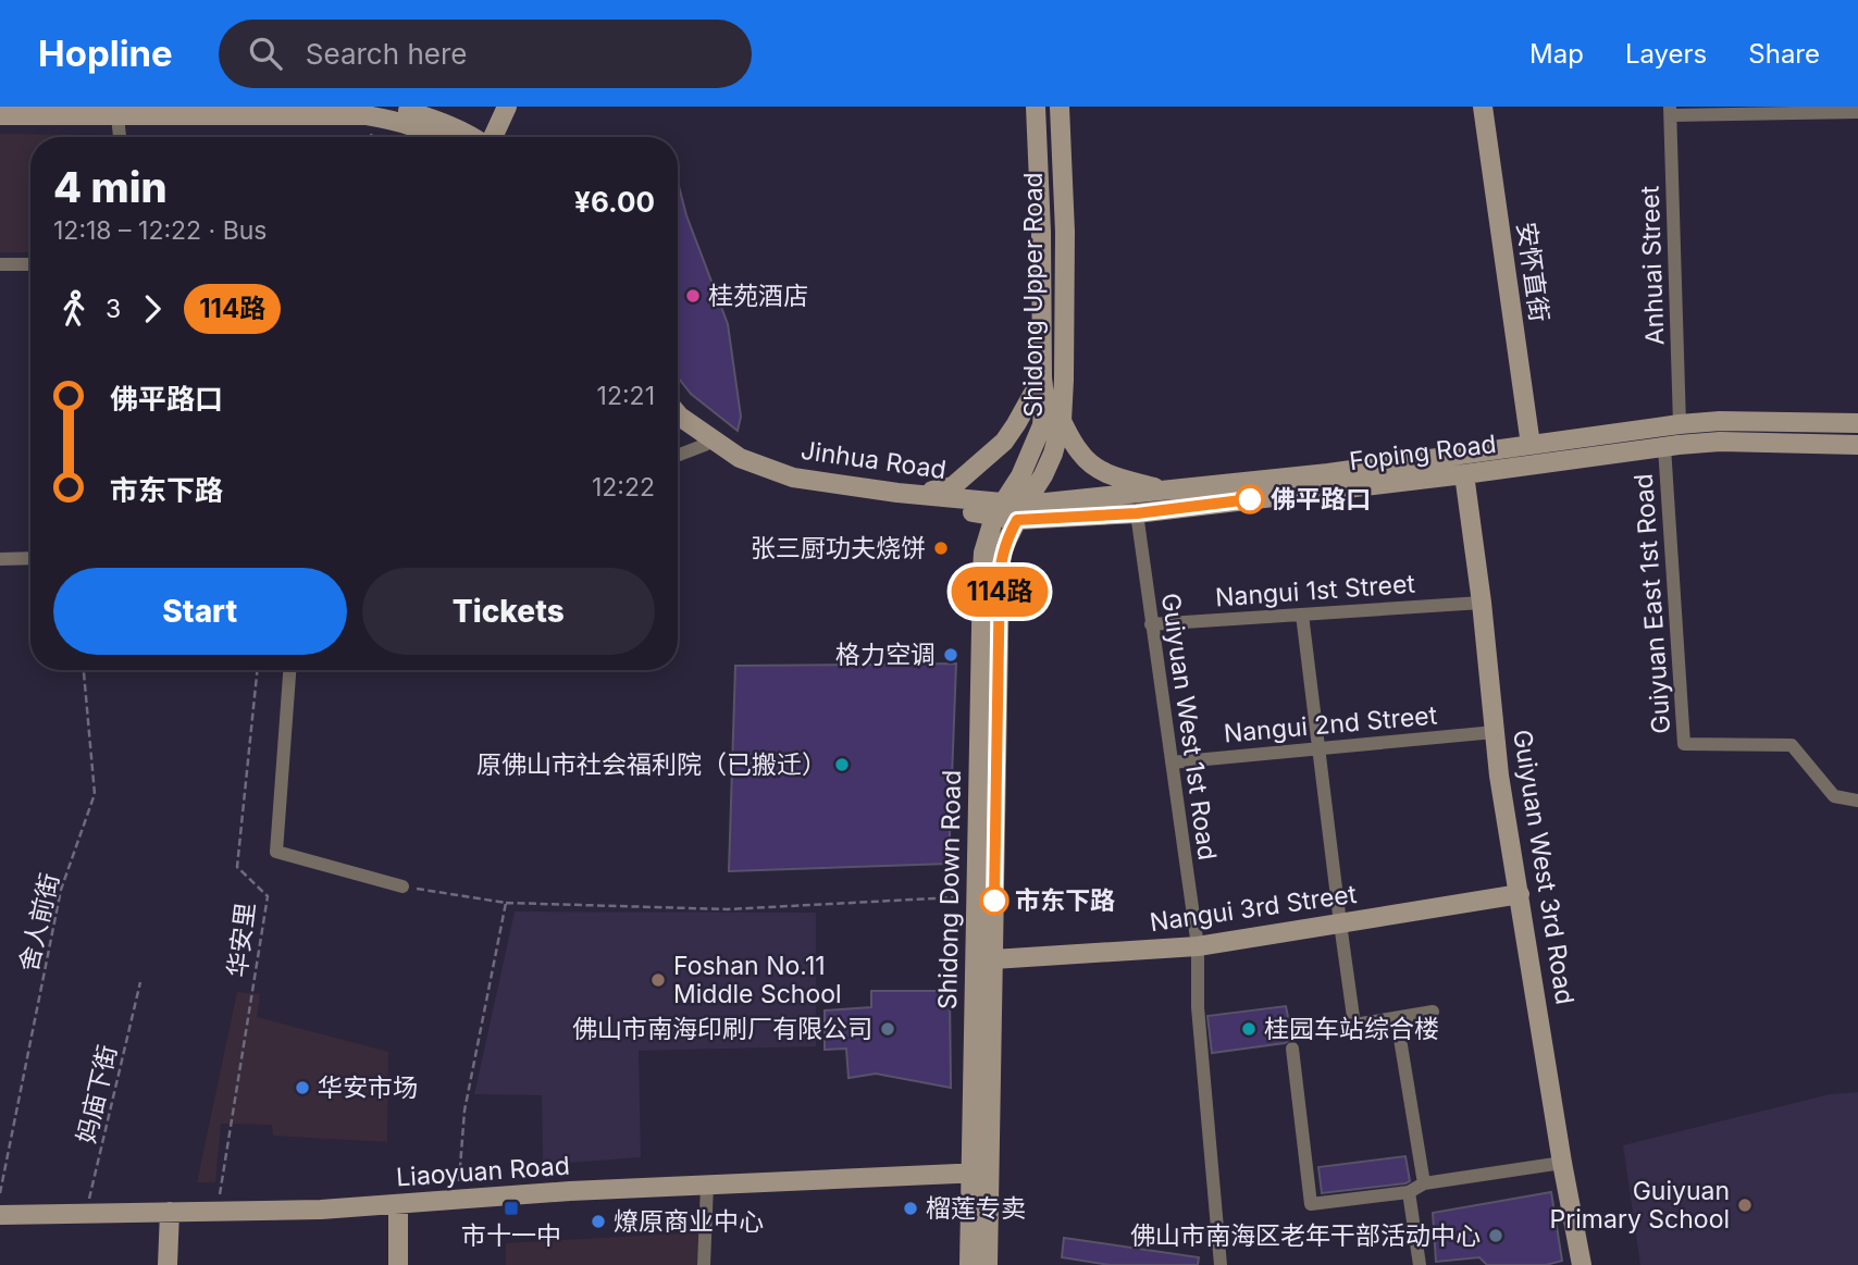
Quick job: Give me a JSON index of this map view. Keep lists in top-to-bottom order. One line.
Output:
{"streets":{"main road":["安怀直街","Shidong Upper Road","Foping Road","Jinhua Road","Guiyuan West 3rd Road","Shidong Down Road","Nangui 3rd Street","Liaoyuan Road"],"street":["Anhuai Street","Nangui 1st Street","Guiyuan East 1st Road","Nangui 2nd Street","Guiyuan West 1st Road"],"path":["舍人前街","华安里","妈庙下街"]},"crossings":[["Anhuai Street","Foping Road"],["安怀直街","Foping Road"],["Shidong Upper Road","Foping Road"],["Shidong Upper Road","Jinhua Road"],["Shidong Upper Road","Shidong Down Road"],["Foping Road","Jinhua Road"],["Foping Road","Guiyuan East 1st Road"],["Foping Road","Guiyuan West 1st Road"],["Foping Road","Guiyuan West 3rd Road"],["Foping Road","Shidong Down Road"],["Jinhua Road","Shidong Down Road"],["Nangui 1st Street","Guiyuan West 1st Road"],["Nangui 1st Street","Guiyuan West 3rd Road"],["Nangui 2nd Street","Guiyuan West 1st Road"],["Nangui 2nd Street","Guiyuan West 3rd Road"],["Guiyuan West 1st Road","Nangui 3rd Street"],["Guiyuan West 3rd Road","Nangui 3rd Street"],["Shidong Down Road","Nangui 3rd Street"],["Shidong Down Road","Liaoyuan Road"],["华安里","Liaoyuan Road"],["妈庙下街","Liaoyuan Road"]],"places":{"other":["桂苑酒店","佛平路口","张三厨功夫烧饼","格力空调","原佛山市社会福利院（已搬迁）","市东下路","Foshan No.11 Middle School","佛山市南海印刷厂有限公司","桂园车站综合楼","华安市场","Guiyuan Primary School","榴莲专卖","燎原商业中心","佛山市南海区老年干部活动中心"],"transit":["市十一中"]},"lines":["bus line 114路"],"page":{"header":"Hopline","search":"Search here","nav":["Map","Layers","Share"],"on_map":"114路","heading":["4 min","12:18 – 12:22 · Bus","¥6.00"],"legs":["3","114路"],"list":[{"name":"佛平路口","value":"12:21"},{"name":"市东下路","value":"12:22"}],"buttons":["Start","Tickets"]}}
